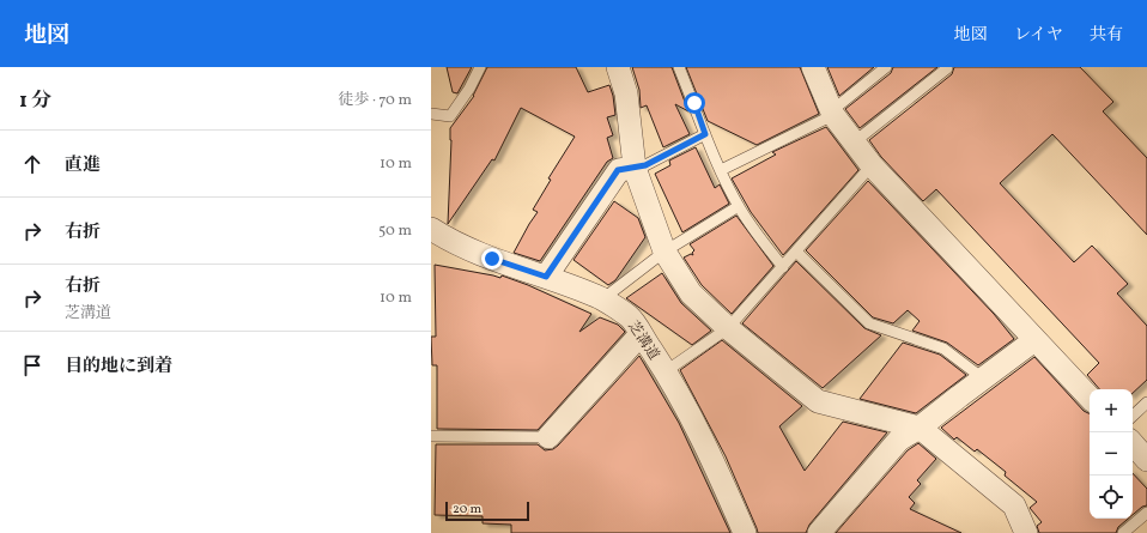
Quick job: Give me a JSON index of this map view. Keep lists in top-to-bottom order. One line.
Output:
{"streets":{"street":["芝溝道"]},"scale_bar":"20 m","page":{"header":"地図","nav":["地図","レイヤ","共有"],"heading":["1 分","徒歩 · 70 m"],"list":[["直進","10 m"],["右折","50 m"],["右折","芝溝道","10 m"],"目的地に到着"],"map_buttons":["+","−"],"scale":"20 m"}}
